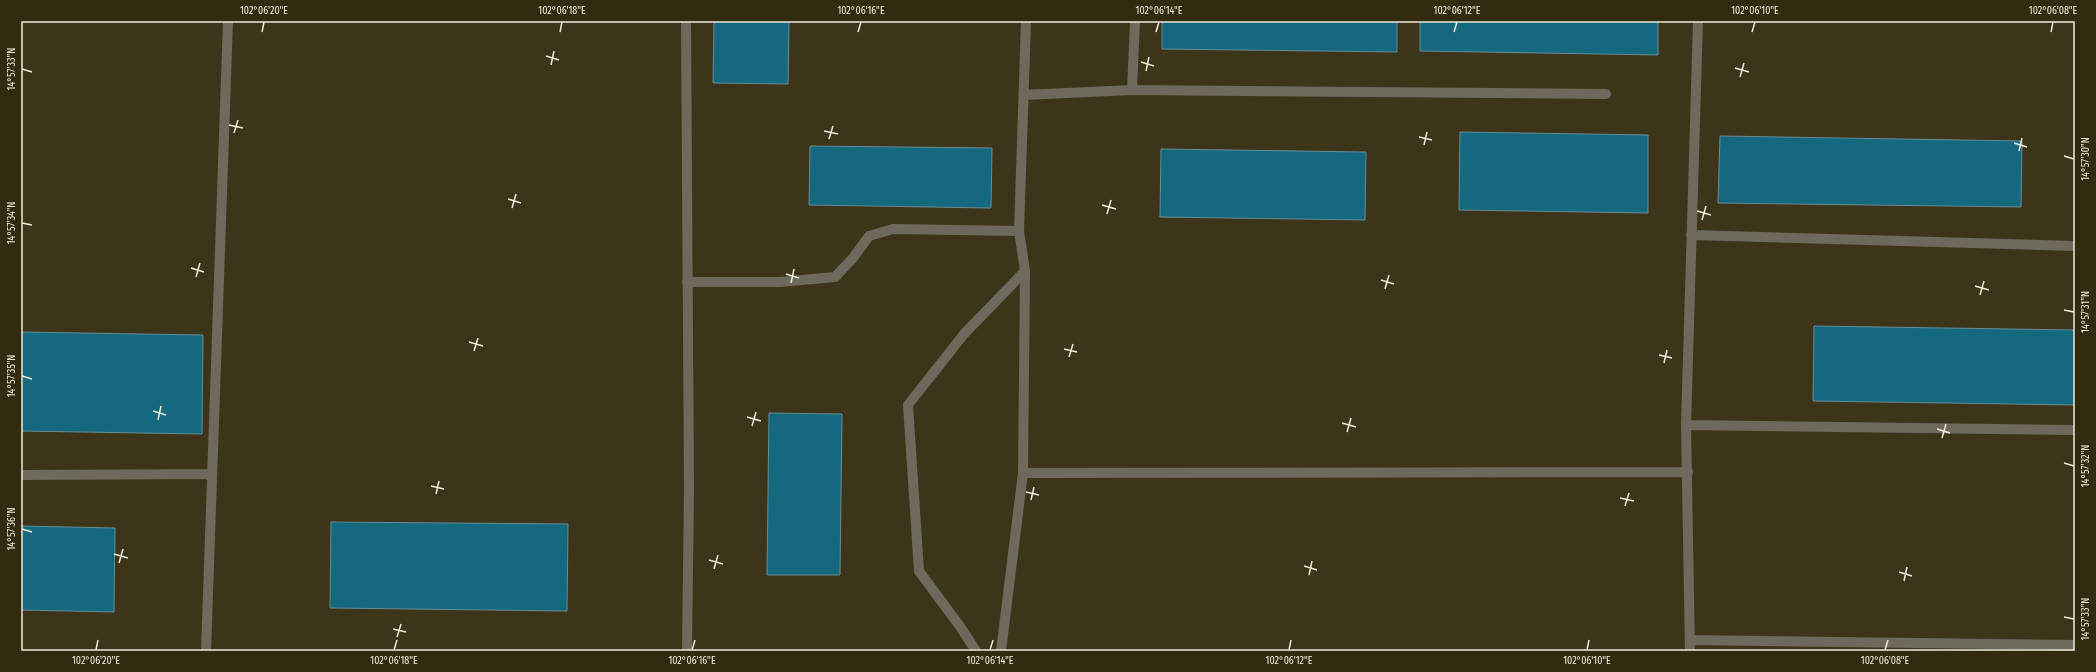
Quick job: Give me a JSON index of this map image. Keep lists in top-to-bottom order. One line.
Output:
{"coordinates":["102°06'20\"E","102°06'18\"E","102°06'16\"E","102°06'14\"E","102°06'12\"E","102°06'10\"E","102°06'08\"E","14°57'33\"N","14°57'30\"N","14°57'34\"N","14°57'31\"N","14°57'35\"N","14°57'32\"N","14°57'36\"N"]}
